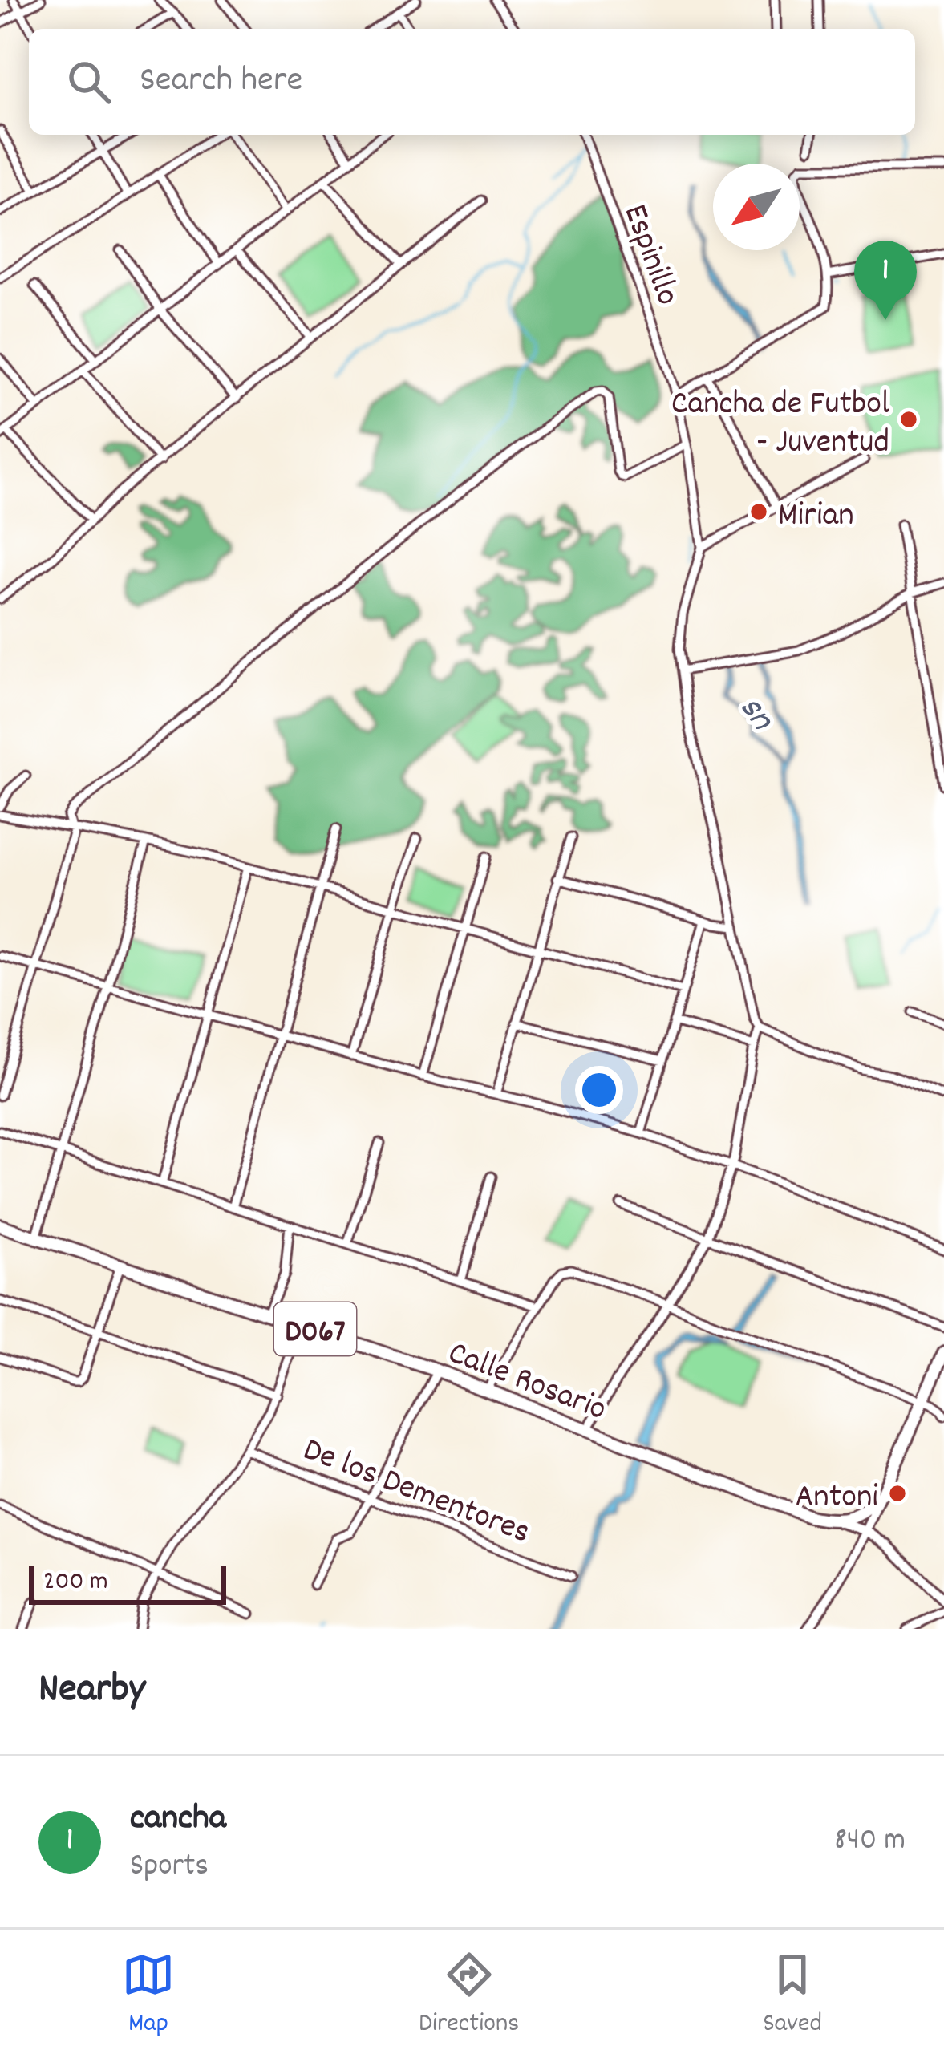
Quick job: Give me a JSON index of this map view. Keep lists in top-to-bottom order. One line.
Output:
{"streets":{"main road":["D067","Calle Rosario"],"street":["Espinillo","De los Dementores"]},"water":["sn"],"places":["Cancha de Futbol - Juventud","Mirian","Antoni"],"scale_bar":"200 m","north":"bottom left","page":{"search":"Search here","pins":"1","scale":"200 m","heading":"Nearby","list":[{"mark":"1","name":"cancha","note":"Sports","value":"840 m"}],"nav":["Map","Directions","Saved"]}}
